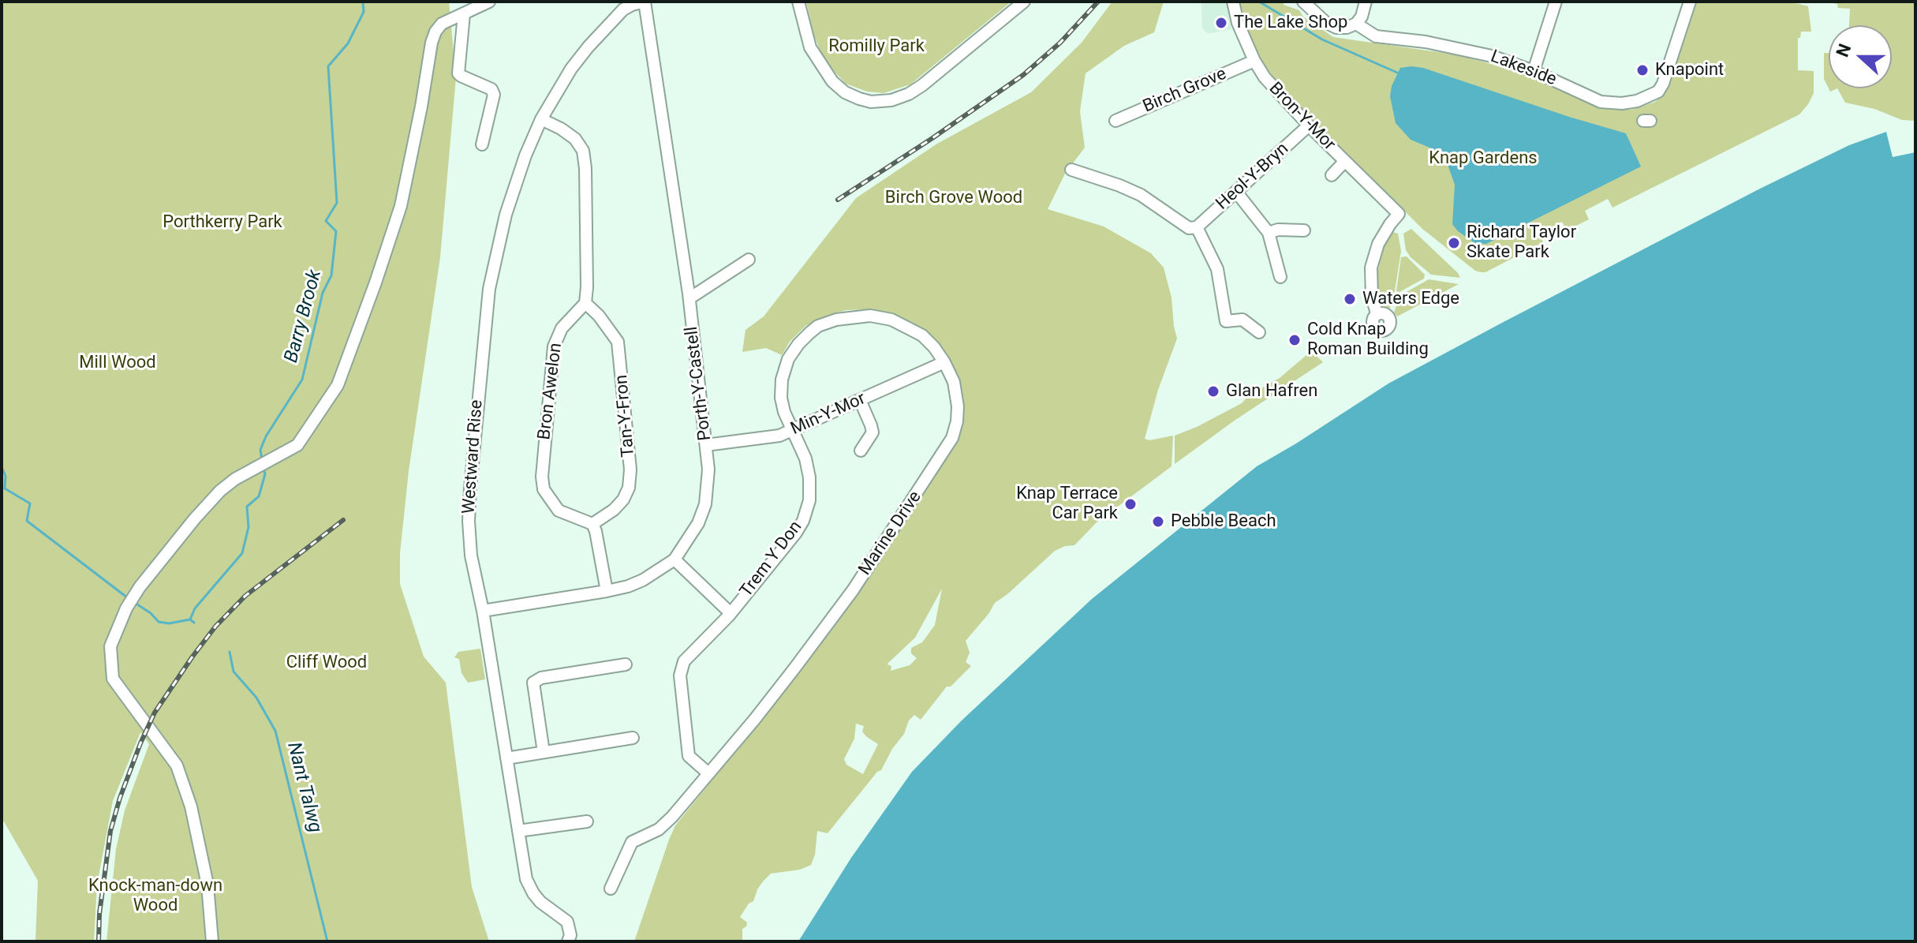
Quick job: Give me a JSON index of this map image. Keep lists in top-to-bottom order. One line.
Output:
{"streets":{"street":["Lakeside","Birch Grove","Bron-Y-Mor","Heol-Y-Bryn","Porth-Y-Castell","Bron Awelon","Min-Y-Mor","Tan-Y-Fron","Westward Rise","Marine Drive","Trem Y Don"]},"crossings":[["Birch Grove","Bron-Y-Mor"],["Bron-Y-Mor","Heol-Y-Bryn"],["Porth-Y-Castell","Min-Y-Mor"],["Porth-Y-Castell","Westward Rise"],["Porth-Y-Castell","Trem Y Don"],["Bron Awelon","Tan-Y-Fron"],["Min-Y-Mor","Marine Drive"],["Min-Y-Mor","Trem Y Don"],["Marine Drive","Trem Y Don"]],"water":["Barry Brook","Nant Talwg"],"parks":["Romilly Park","Knap Gardens","Birch Grove Wood","Porthkerry Park","Mill Wood","Cliff Wood","Knock-man-down Wood"],"places":["The Lake Shop","Knapoint","Richard Taylor Skate Park","Waters Edge","Cold Knap Roman Building","Glan Hafren","Knap Terrace Car Park","Pebble Beach"],"north":"left"}
